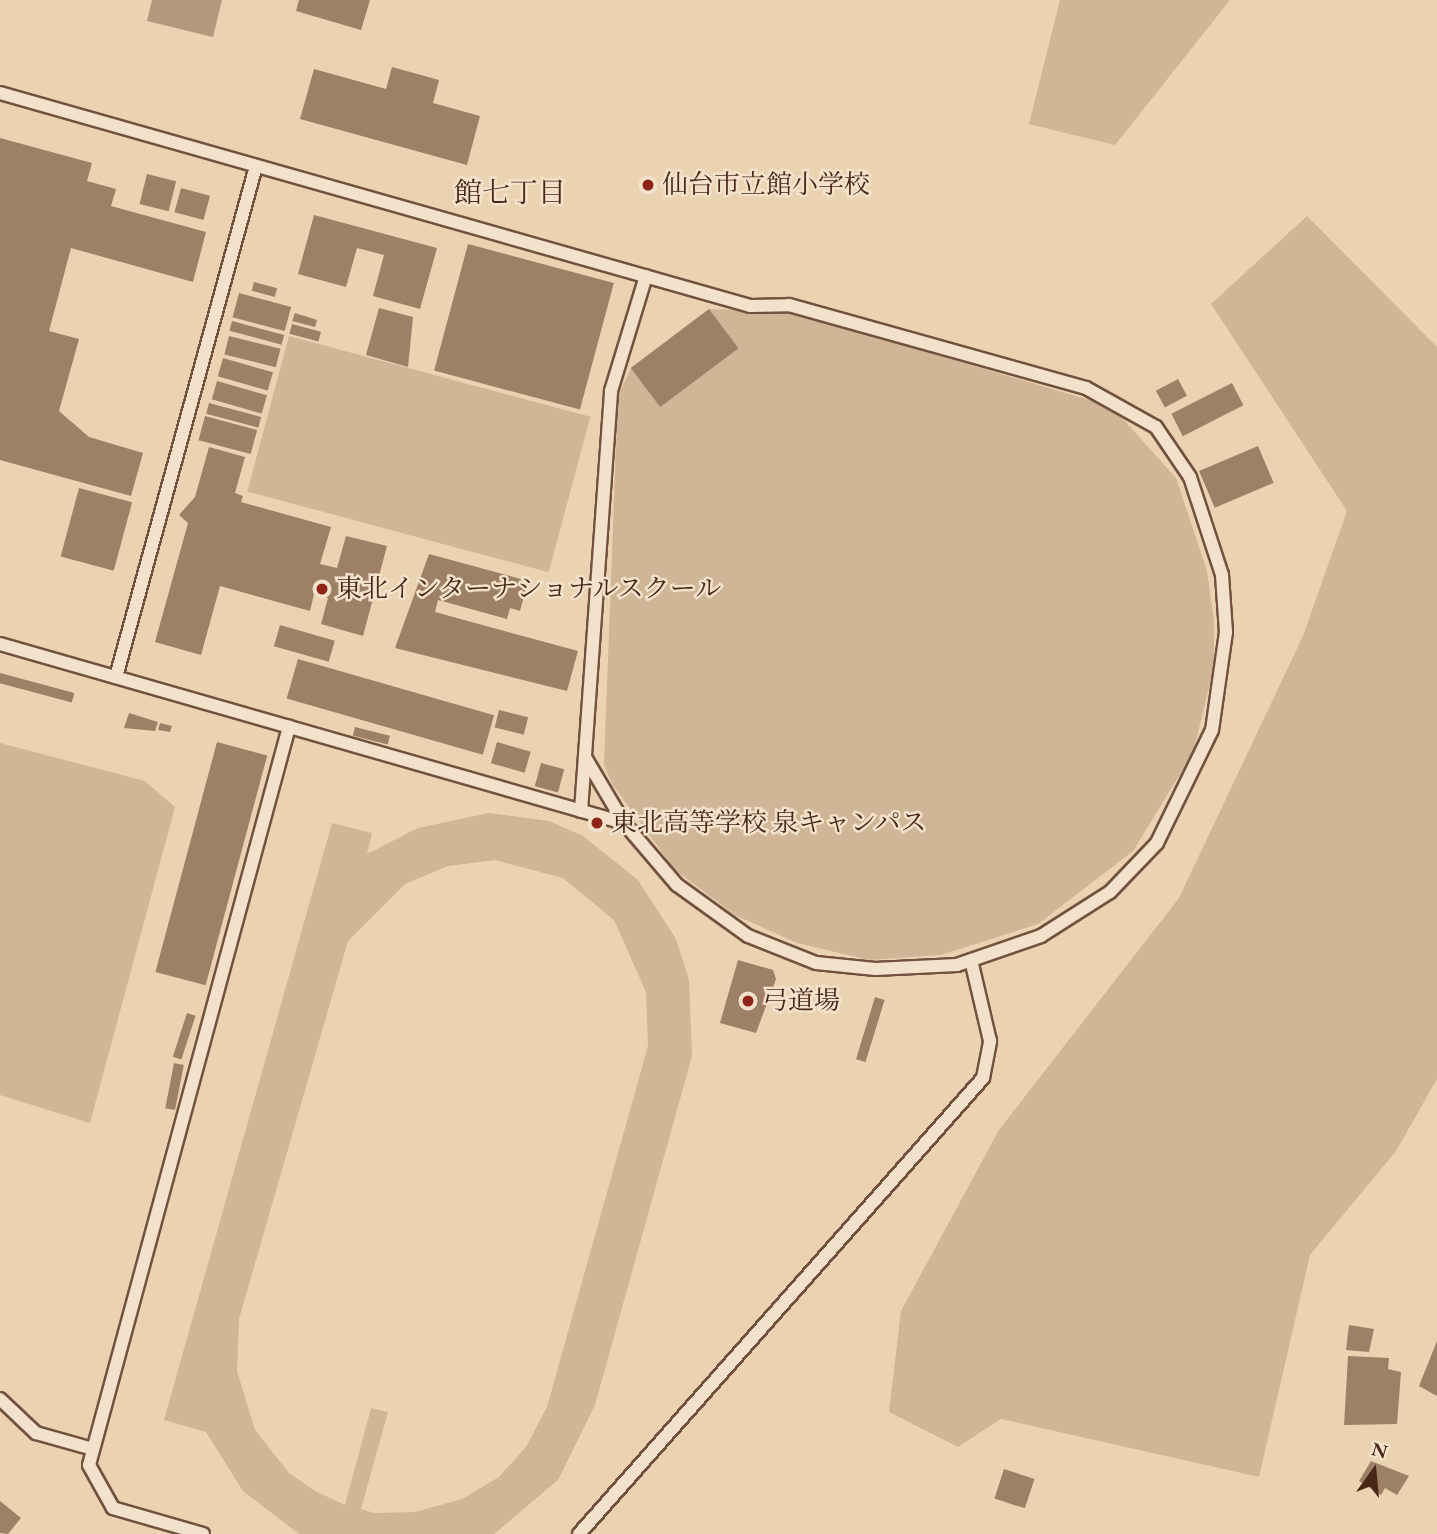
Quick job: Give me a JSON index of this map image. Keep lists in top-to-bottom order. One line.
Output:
{"districts":["館七丁目"],"places":["仙台市立館小学校","東北インターナショナルスクール","東北高等学校 泉キャンパス","弓道場"],"north":"top"}
